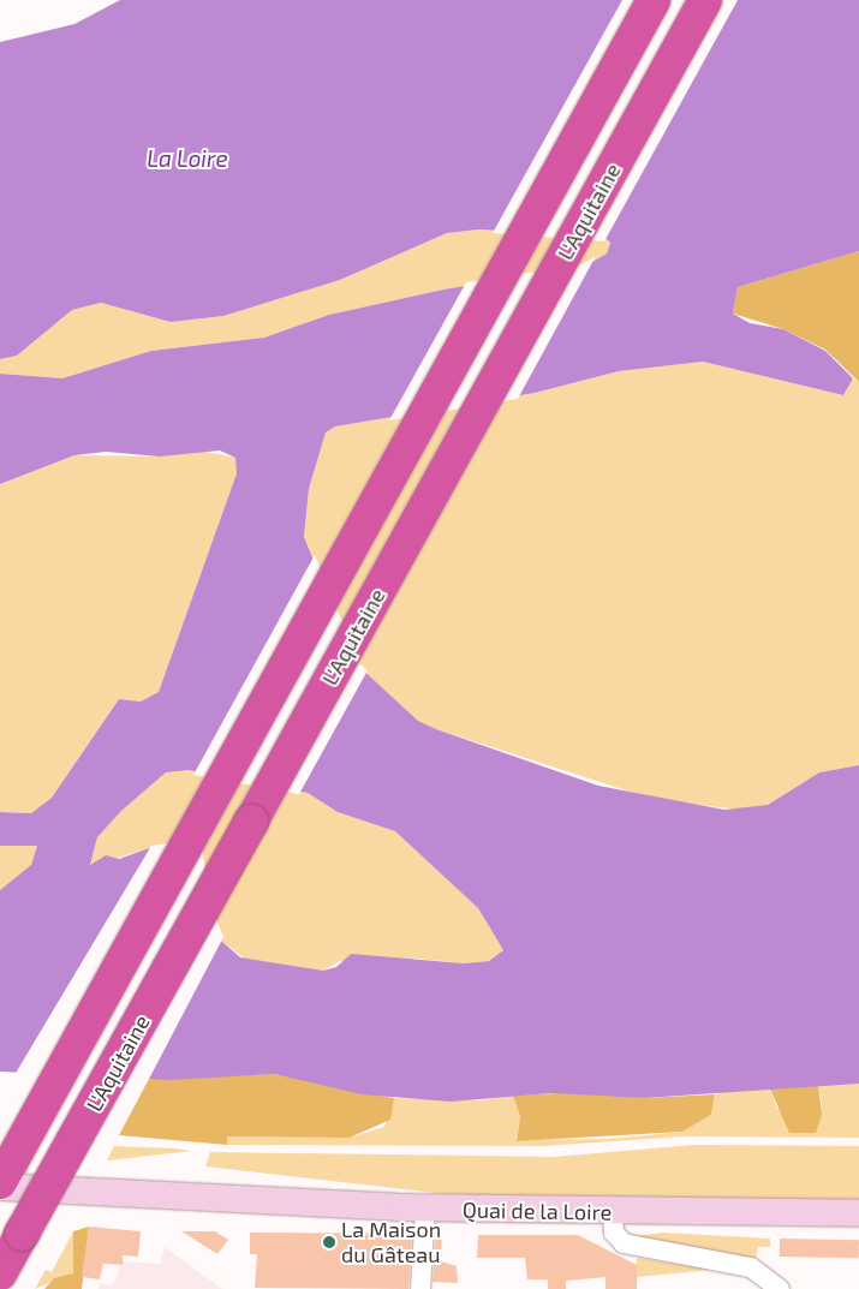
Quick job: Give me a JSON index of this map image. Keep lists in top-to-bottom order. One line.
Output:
{"streets":{"highway":["L'Aquitaine"],"main road":["Quai de la Loire"]},"water":["La Loire"],"places":["La Maison du Gâteau"]}
